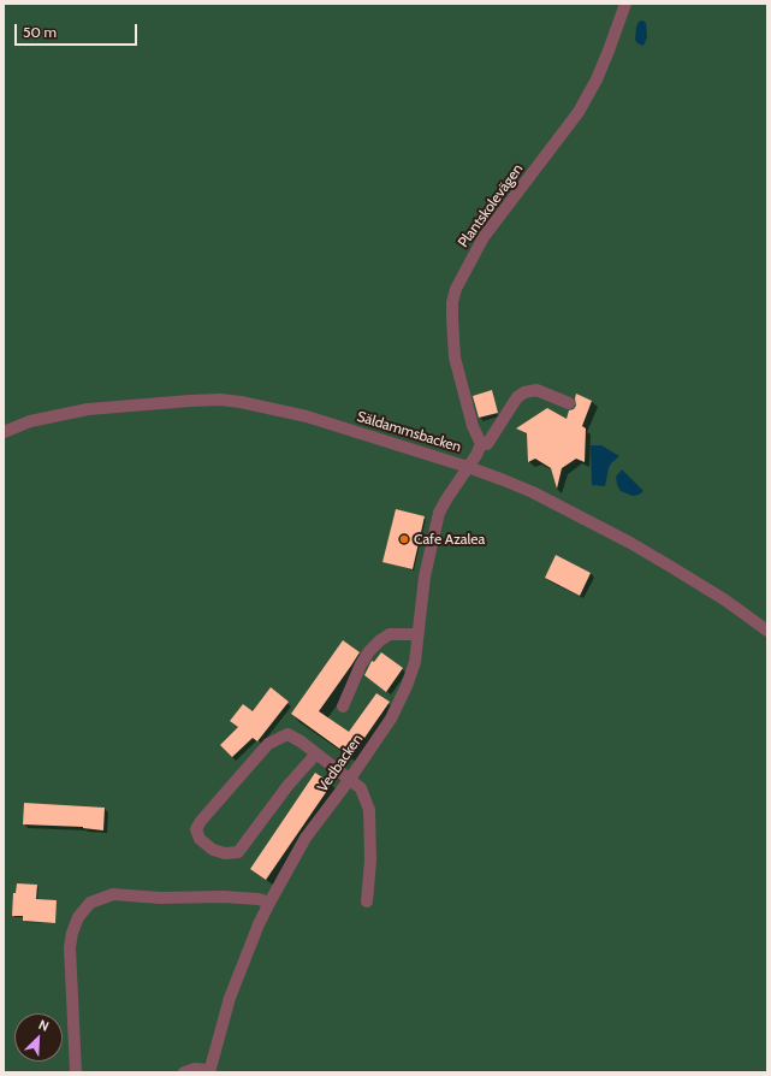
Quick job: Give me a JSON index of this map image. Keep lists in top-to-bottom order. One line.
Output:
{"streets":{"lane":["Plantskolevägen","Säldammsbacken","Vedbacken"]},"crossings":[["Säldammsbacken","Vedbacken"]],"places":["Cafe Azalea"],"scale_bar":"50 m","north":"top right"}
